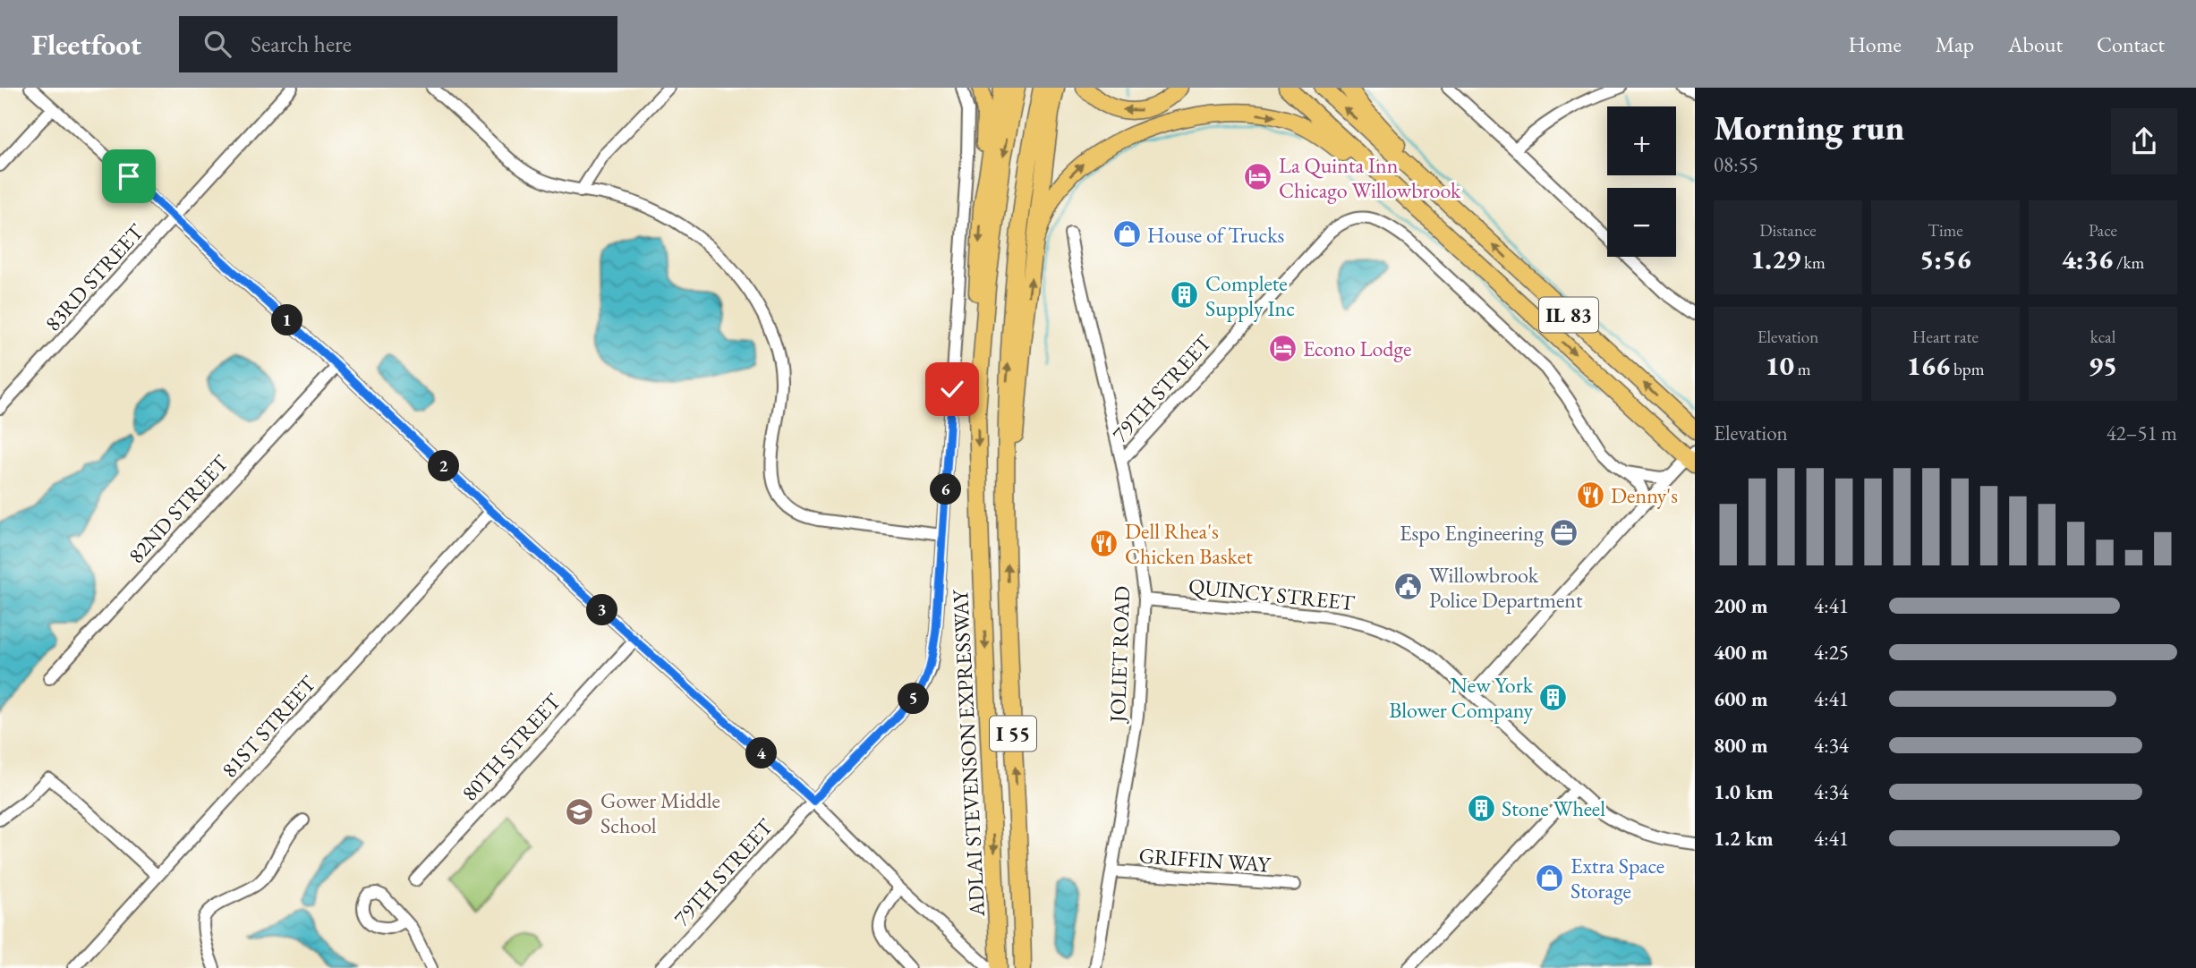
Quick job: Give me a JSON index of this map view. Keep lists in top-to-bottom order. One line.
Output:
{"streets":{"highway":["IL 83","I 55","ADLAI STEVENSON EXPRESSWAY"],"street":["83RD STREET","79TH STREET","82ND STREET","QUINCY STREET","JOLIET ROAD","81ST STREET","80TH STREET","GRIFFIN WAY"]},"crossings":[["79TH STREET","JOLIET ROAD"],["QUINCY STREET","JOLIET ROAD"],["JOLIET ROAD","GRIFFIN WAY"]],"places":{"hotel":["La Quinta Inn Chicago Willowbrook","Econo Lodge"],"shop":["House of Trucks","Extra Space Storage"],"building":["Complete Supply Inc","New York Blower Company","Stone Wheel"],"restaurant":["Denny's","Dell Rhea's Chicken Basket"],"office":["Espo Engineering"],"public building":["Willowbrook Police Department"],"school or university":["Gower Middle School"]},"page":{"header":"Fleetfoot","search":"Search here","nav":["Home","Map","About","Contact"],"heading":["Morning run","08:55"],"map_buttons":["+","−"],"stats":[["Distance","1.29 km"],["Time","5:56"],["Pace","4:36 /km"],["Elevation","10 m"],["Heart rate","166 bpm"],["kcal","95"]],"pins":["1","2","6","3","5","4"],"chart":["Elevation","42–51 m"],"list":[{"name":"200 m","note":"4:41"},{"name":"400 m","note":"4:25"},{"name":"600 m","note":"4:41"},{"name":"800 m","note":"4:34"},{"name":"1.0 km","note":"4:34"},{"name":"1.2 km","note":"4:41"}]}}
